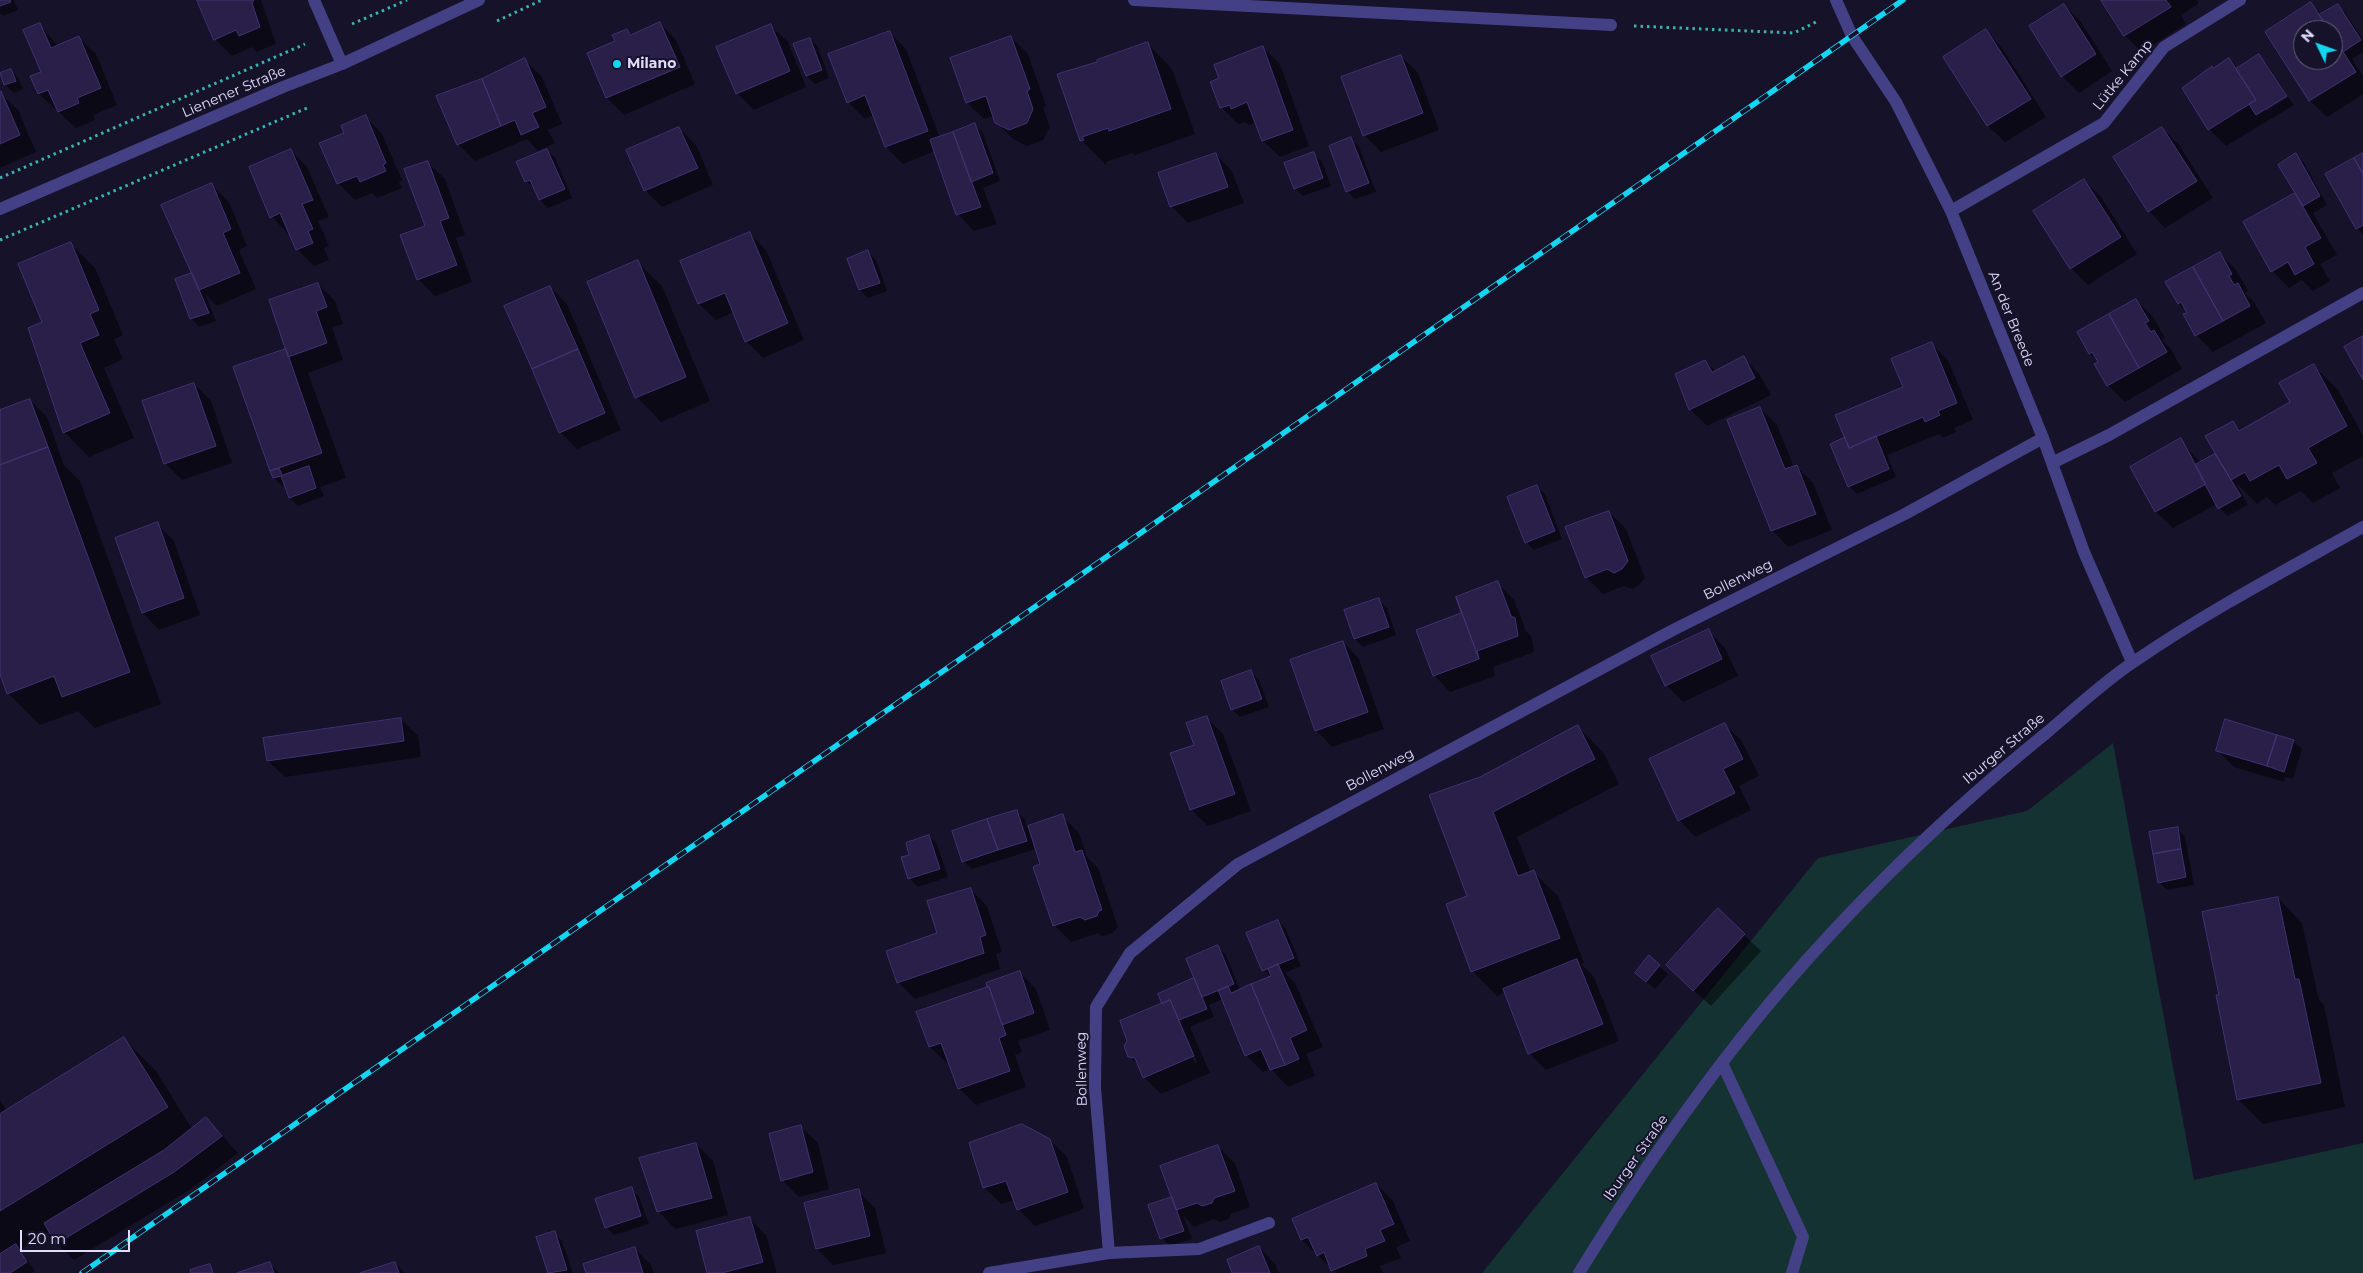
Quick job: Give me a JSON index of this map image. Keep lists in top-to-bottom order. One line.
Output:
{"streets":{"street":["Lütke Kamp","Lienener Straße","An der Breede","Bollenweg","Iburger Straße"]},"crossings":[["Lütke Kamp","An der Breede"],["An der Breede","Bollenweg"],["An der Breede","Iburger Straße"]],"places":["Milano"],"scale_bar":"20 m","north":"top left"}
